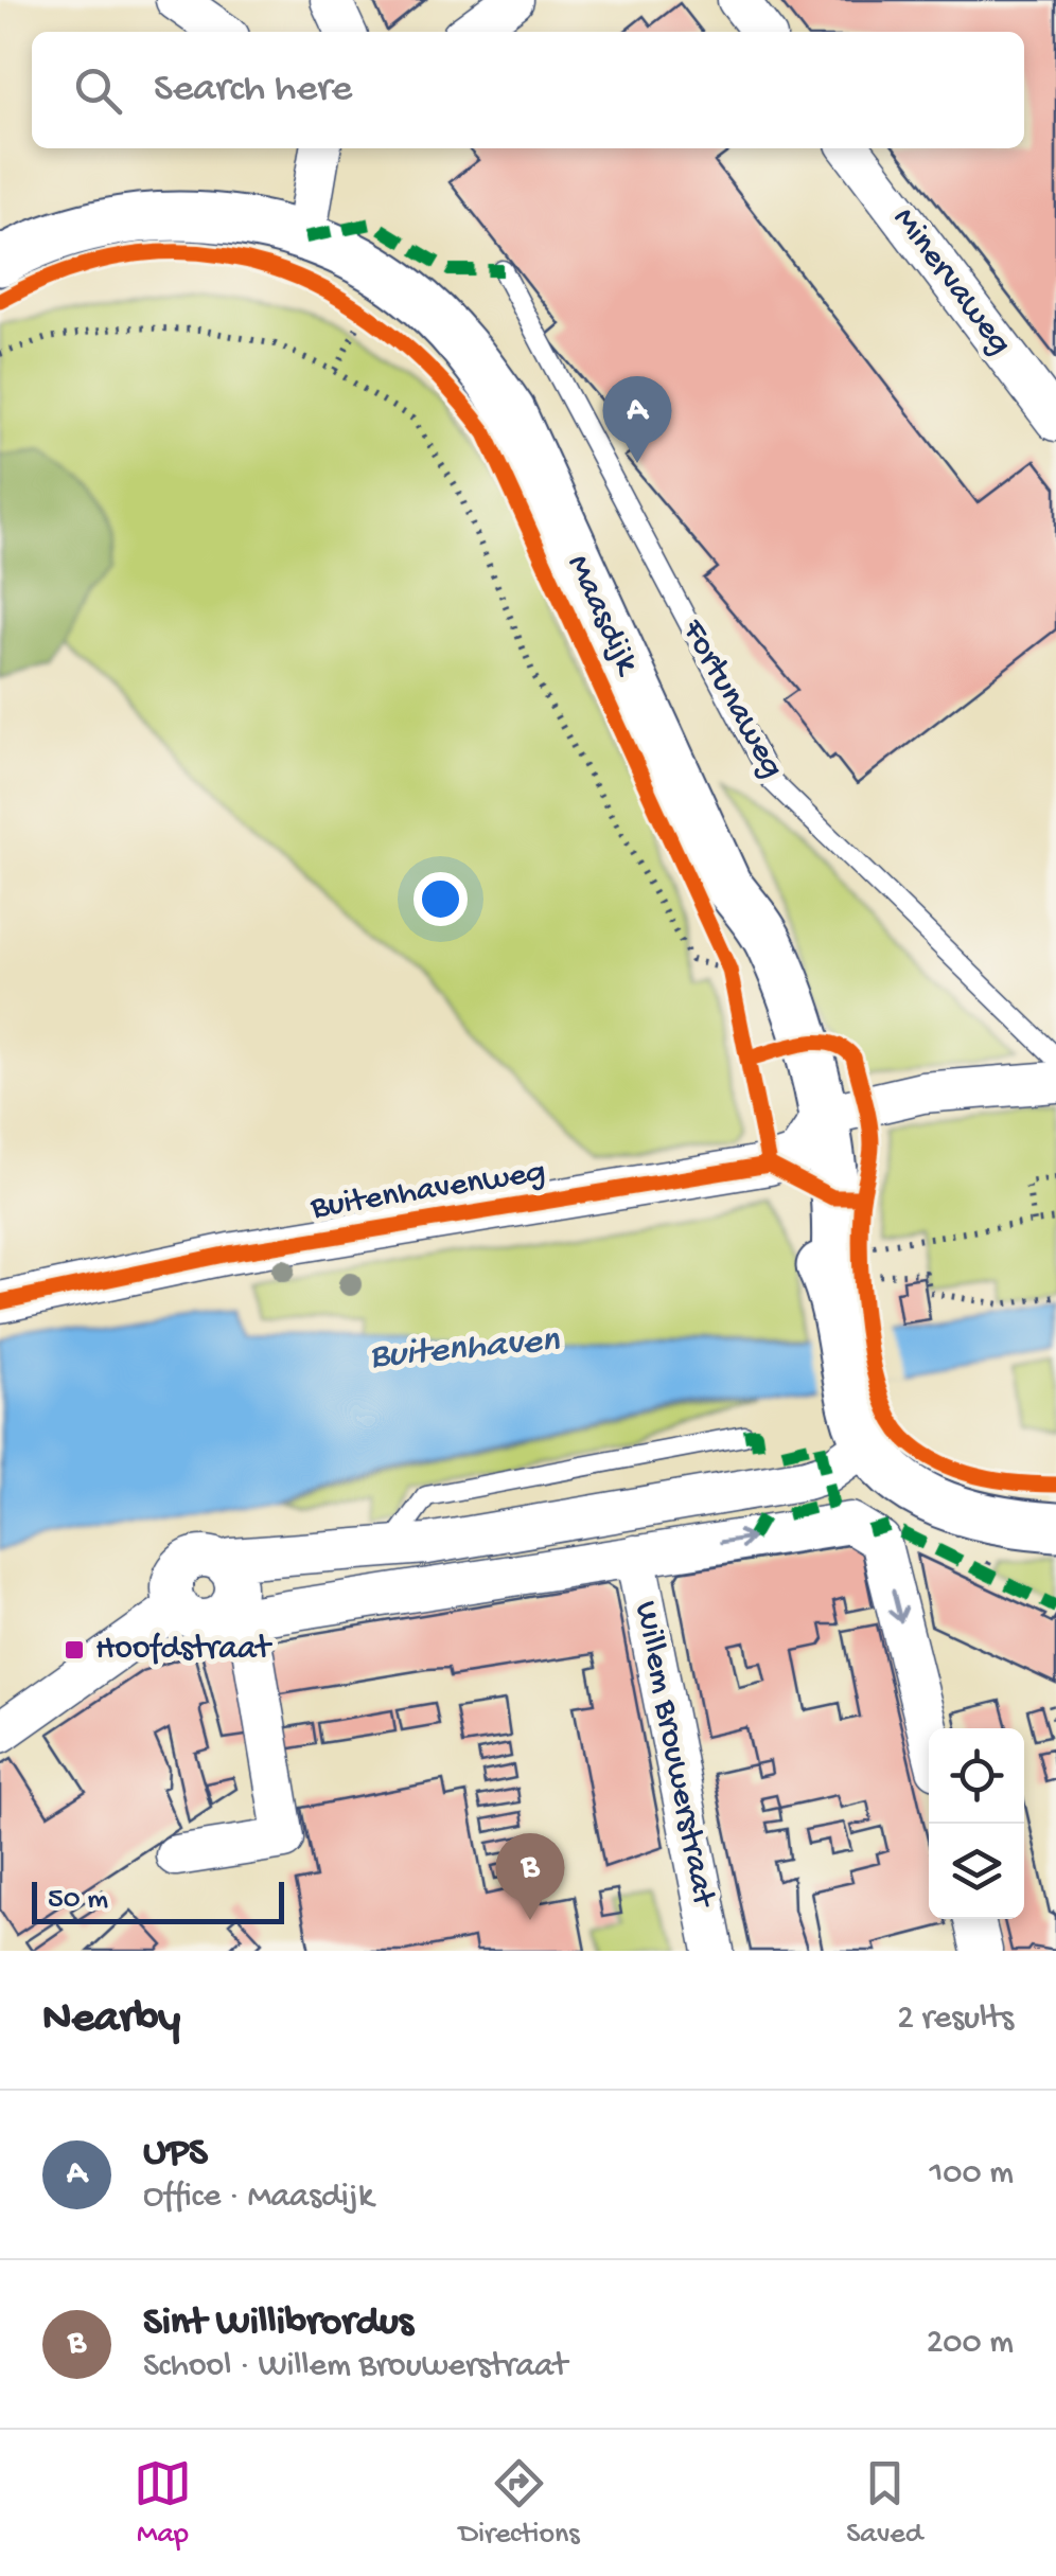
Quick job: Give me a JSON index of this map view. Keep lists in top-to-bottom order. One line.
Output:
{"streets":{"street":["Minervaweg","Maasdijk","Buitenhavenweg","Willem Brouwerstraat"],"lane":["Fortunaweg"]},"crossings":[["Maasdijk","Buitenhavenweg"]],"water":["Buitenhaven"],"places":{"transit":["Hoofdstraat"]},"scale_bar":"50 m","page":{"search":"Search here","pins":["A","B"],"scale":"50 m","heading":["Nearby","2 results"],"list":[{"mark":"A","name":"UPS","note":"Office · Maasdijk","value":"100 m"},{"mark":"B","name":"Sint Willibrordus","note":"School · Willem Brouwerstraat","value":"200 m"}],"nav":["Map","Directions","Saved"]}}
